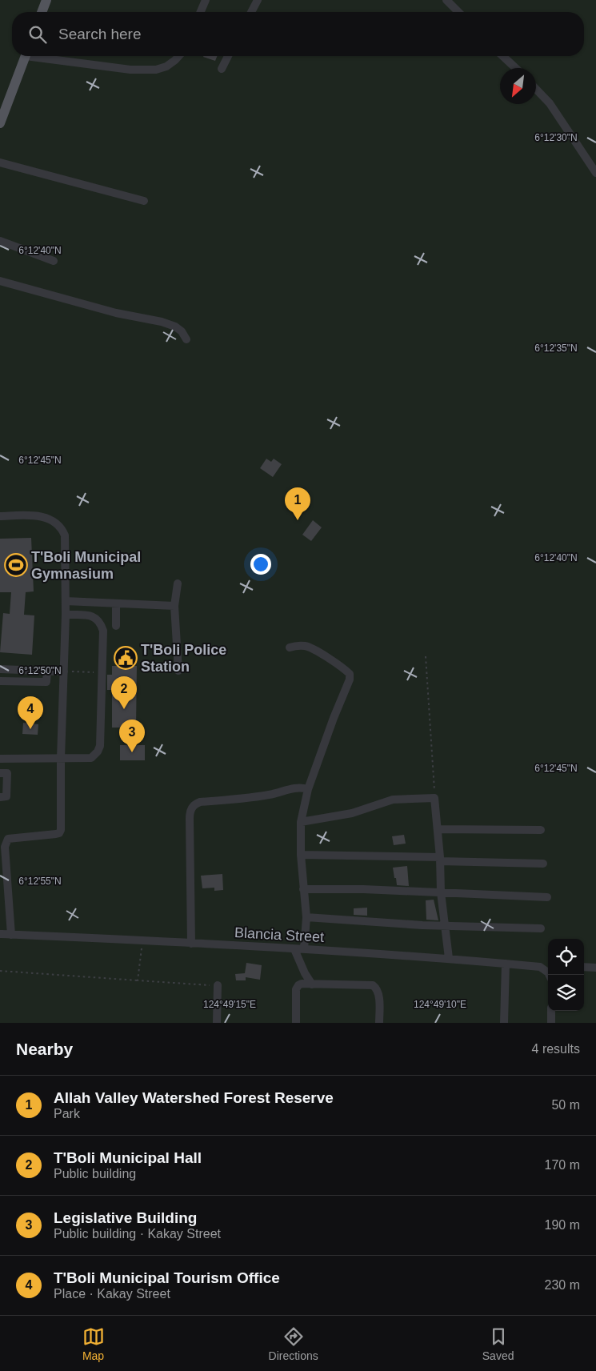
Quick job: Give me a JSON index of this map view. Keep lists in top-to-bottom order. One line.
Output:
{"streets":{"street":["Blancia Street"]},"places":{"sports":["T'Boli Municipal Gymnasium"],"public building":["T'Boli Police Station"]},"north":"bottom left","page":{"search":"Search here","pins":["1","2","4","3"],"heading":["Nearby","4 results"],"list":[{"mark":"1","name":"Allah Valley Watershed Forest Reserve","note":"Park","value":"50 m"},{"mark":"2","name":"T'Boli Municipal Hall","note":"Public building","value":"170 m"},{"mark":"3","name":"Legislative Building","note":"Public building · Kakay Street","value":"190 m"},{"mark":"4","name":"T'Boli Municipal Tourism Office","note":"Place · Kakay Street","value":"230 m"}],"nav":["Map","Directions","Saved"]},"coordinates":["6°12'30\"N","6°12'40\"N","6°12'35\"N","6°12'45\"N","6°12'50\"N","6°12'55\"N","124°49'15\"E","124°49'10\"E"]}
